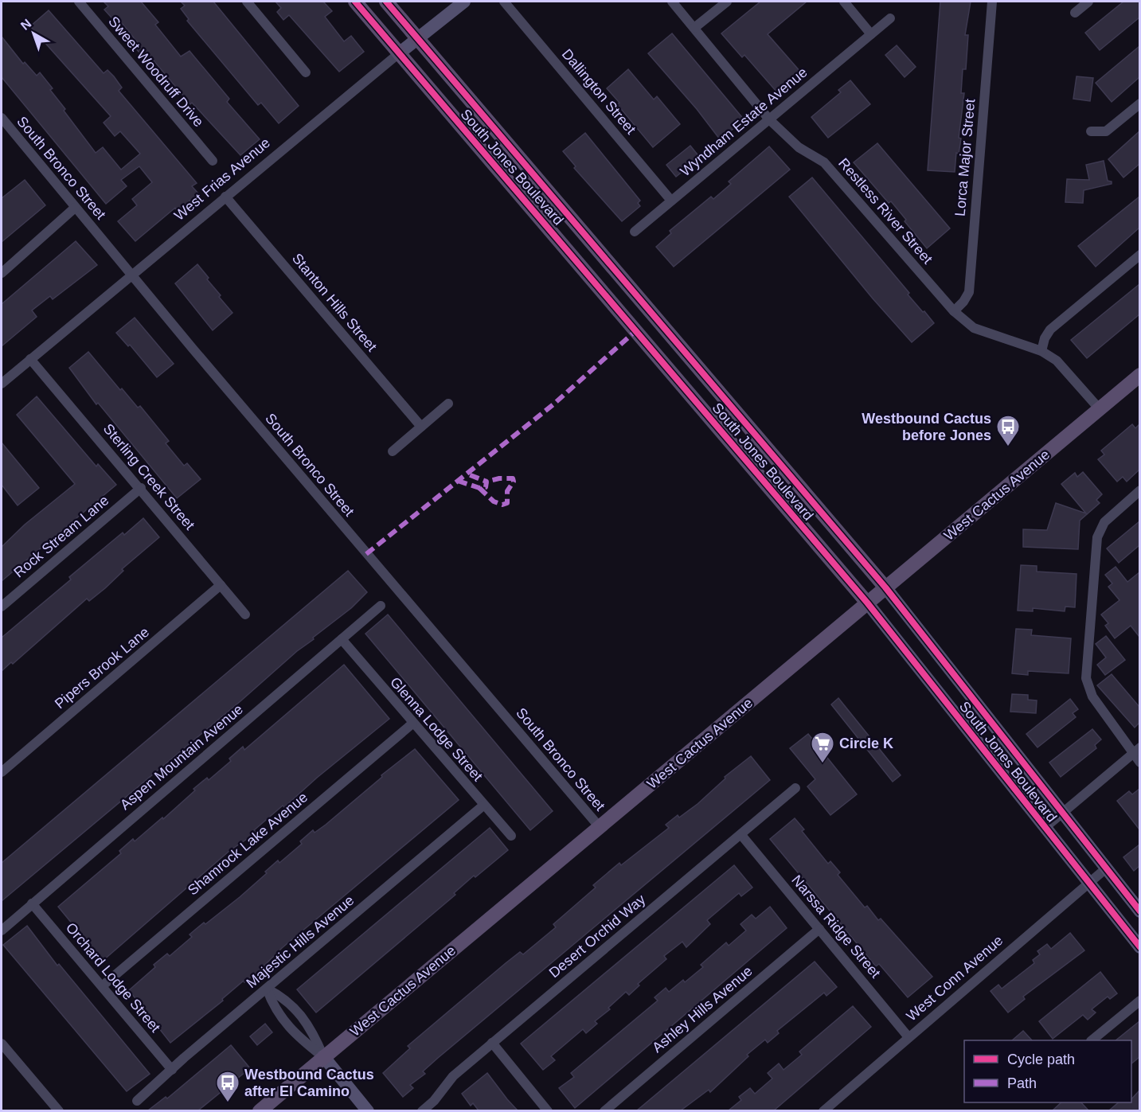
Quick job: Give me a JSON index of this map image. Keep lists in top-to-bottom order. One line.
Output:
{"streets":{"main road":["South Jones Boulevard","West Frias Avenue","West Cactus Avenue"],"street":["Sweet Woodruff Drive","Dallington Street","Wyndham Estate Avenue","Lorca Major Street","South Bronco Street","Restless River Street","Stanton Hills Street","Sterling Creek Street","Rock Stream Lane","Pipers Brook Lane","Glenna Lodge Street","Aspen Mountain Avenue","Shamrock Lake Avenue","Narssa Ridge Street","Desert Orchid Way","Majestic Hills Avenue","Orchard Lodge Street","West Conn Avenue","Ashley Hills Avenue"]},"crossings":[["Dallington Street","Wyndham Estate Avenue"],["Wyndham Estate Avenue","Restless River Street"],["Lorca Major Street","Restless River Street"],["South Jones Boulevard","West Frias Avenue"],["South Jones Boulevard","West Cactus Avenue"],["South Jones Boulevard","West Conn Avenue"],["South Bronco Street","West Frias Avenue"],["South Bronco Street","West Cactus Avenue"],["West Frias Avenue","Stanton Hills Street"],["West Frias Avenue","Sterling Creek Street"],["Restless River Street","West Cactus Avenue"],["Sterling Creek Street","Rock Stream Lane"],["Sterling Creek Street","Pipers Brook Lane"],["Glenna Lodge Street","Aspen Mountain Avenue"],["Glenna Lodge Street","Shamrock Lake Avenue"],["Glenna Lodge Street","Majestic Hills Avenue"],["Aspen Mountain Avenue","Orchard Lodge Street"],["Shamrock Lake Avenue","Orchard Lodge Street"],["Narssa Ridge Street","Desert Orchid Way"],["Narssa Ridge Street","West Conn Avenue"],["Narssa Ridge Street","Ashley Hills Avenue"],["Majestic Hills Avenue","Orchard Lodge Street"]],"places":{"bus stop":["Westbound Cactus before Jones","Westbound Cactus after El Camino"],"supermarket":["Circle K"]},"legend":["Cycle path","Path"],"north":"top left"}
